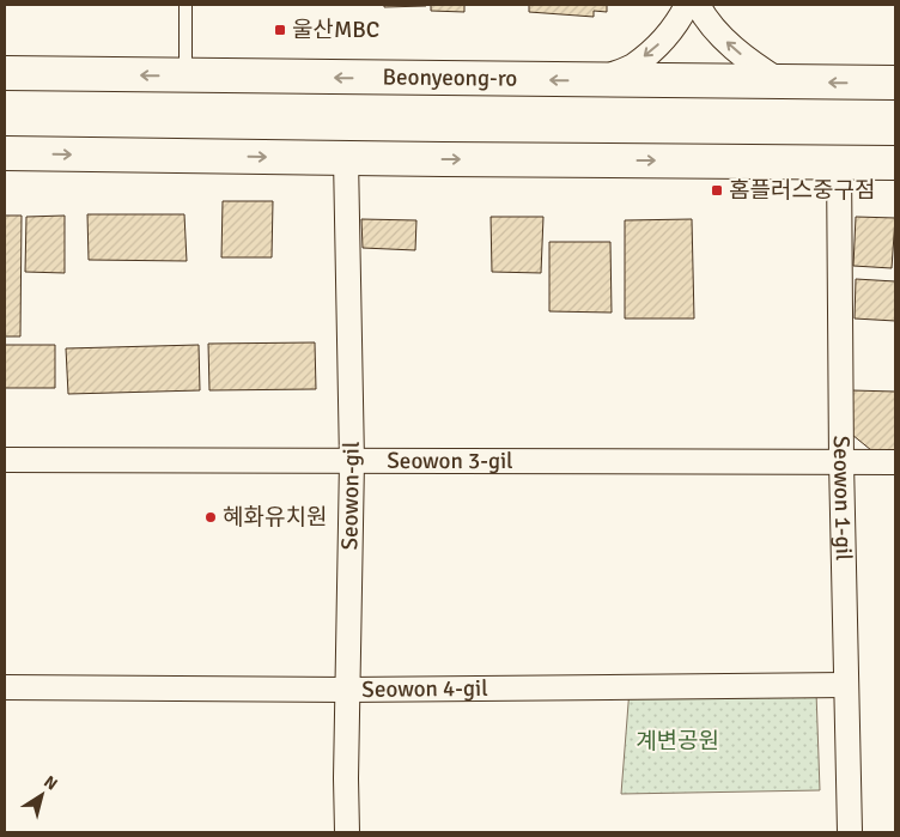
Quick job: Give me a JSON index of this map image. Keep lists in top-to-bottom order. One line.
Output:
{"streets":{"main road":["Beonyeong-ro"],"street":["Seowon 3-gil","Seowon-gil","Seowon 1-gil","Seowon 4-gil"]},"crossings":[["Seowon 3-gil","Seowon-gil"],["Seowon 3-gil","Seowon 1-gil"],["Seowon-gil","Seowon 4-gil"],["Seowon 1-gil","Seowon 4-gil"]],"parks":["계변공원"],"places":{"transit":["울산MBC","홈플러스중구점"],"other":["혜화유치원"]},"north":"top right"}
